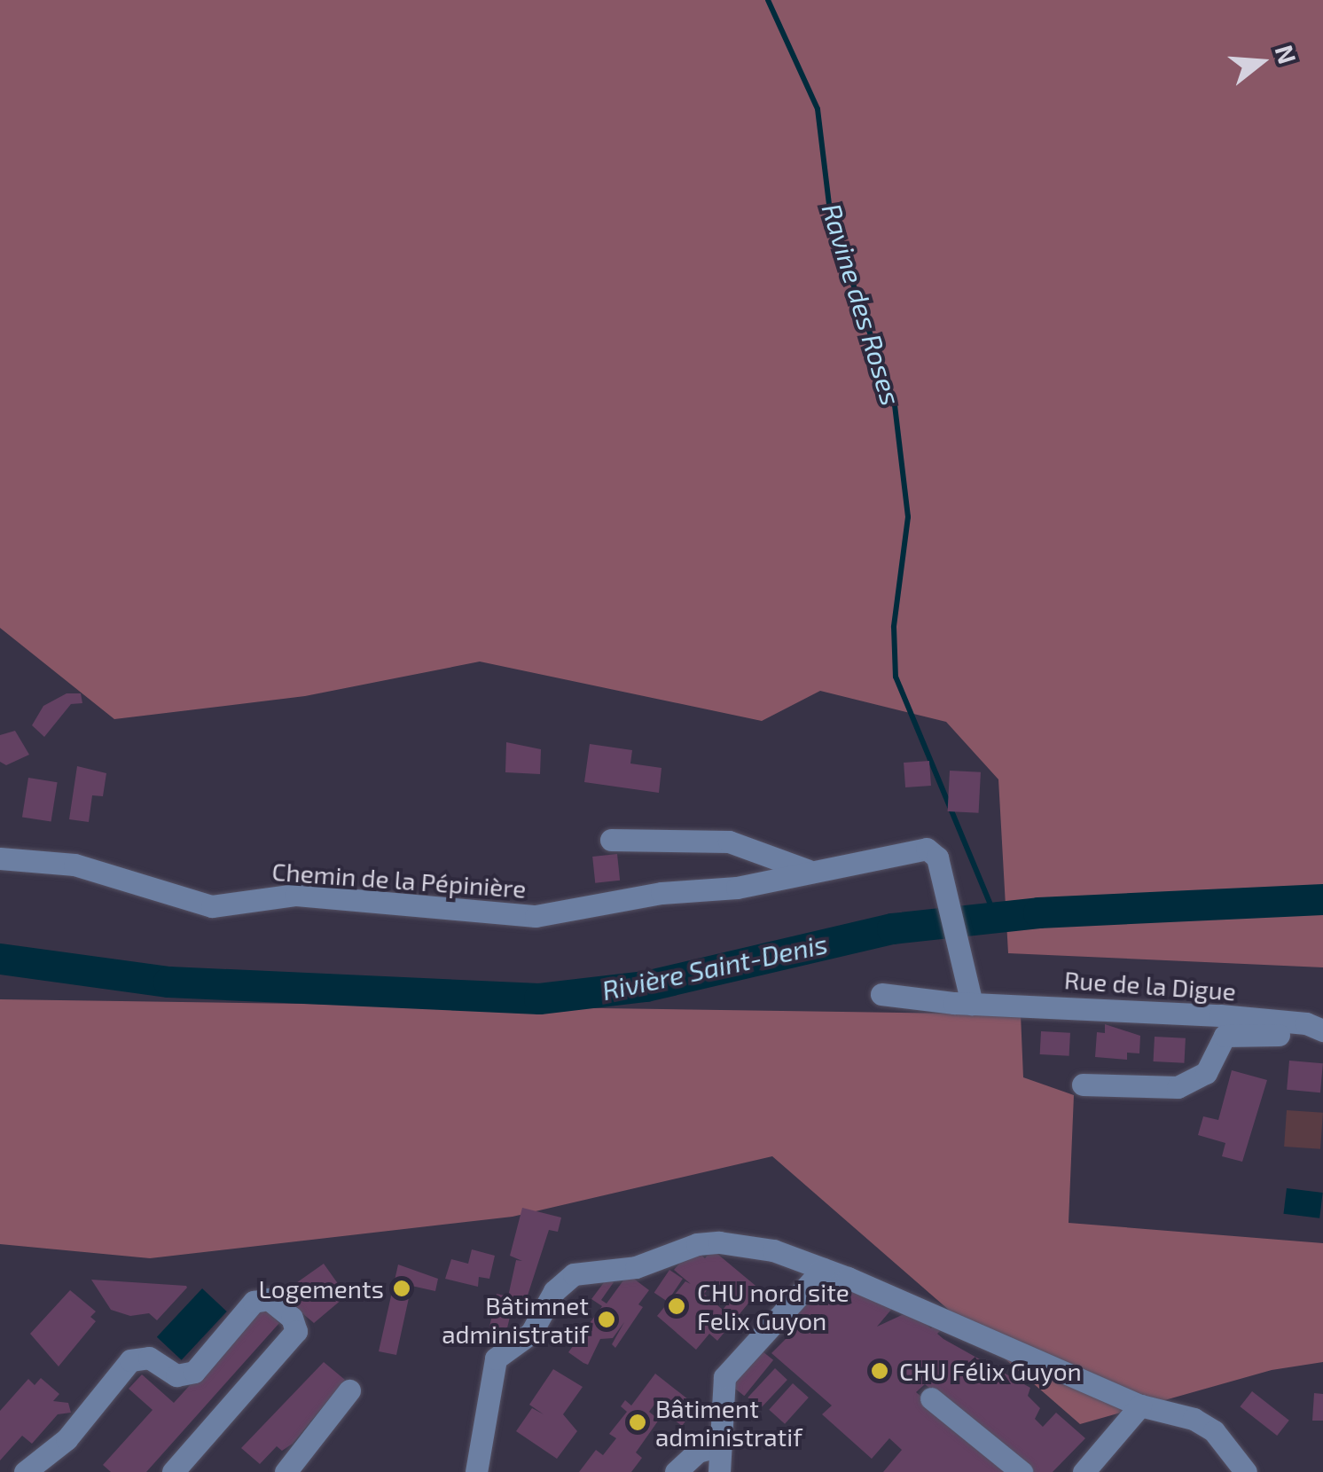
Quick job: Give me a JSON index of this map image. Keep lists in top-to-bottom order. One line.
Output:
{"streets":{"street":["Chemin de la Pépinière","Rue de la Digue"]},"crossings":[["Chemin de la Pépinière","Rue de la Digue"]],"water":["Ravine des Roses","Rivière Saint-Denis"],"places":["Logements","CHU nord site Felix Guyon","Bâtimnet administratif","CHU Félix Guyon","Bâtiment administratif"],"north":"right"}
